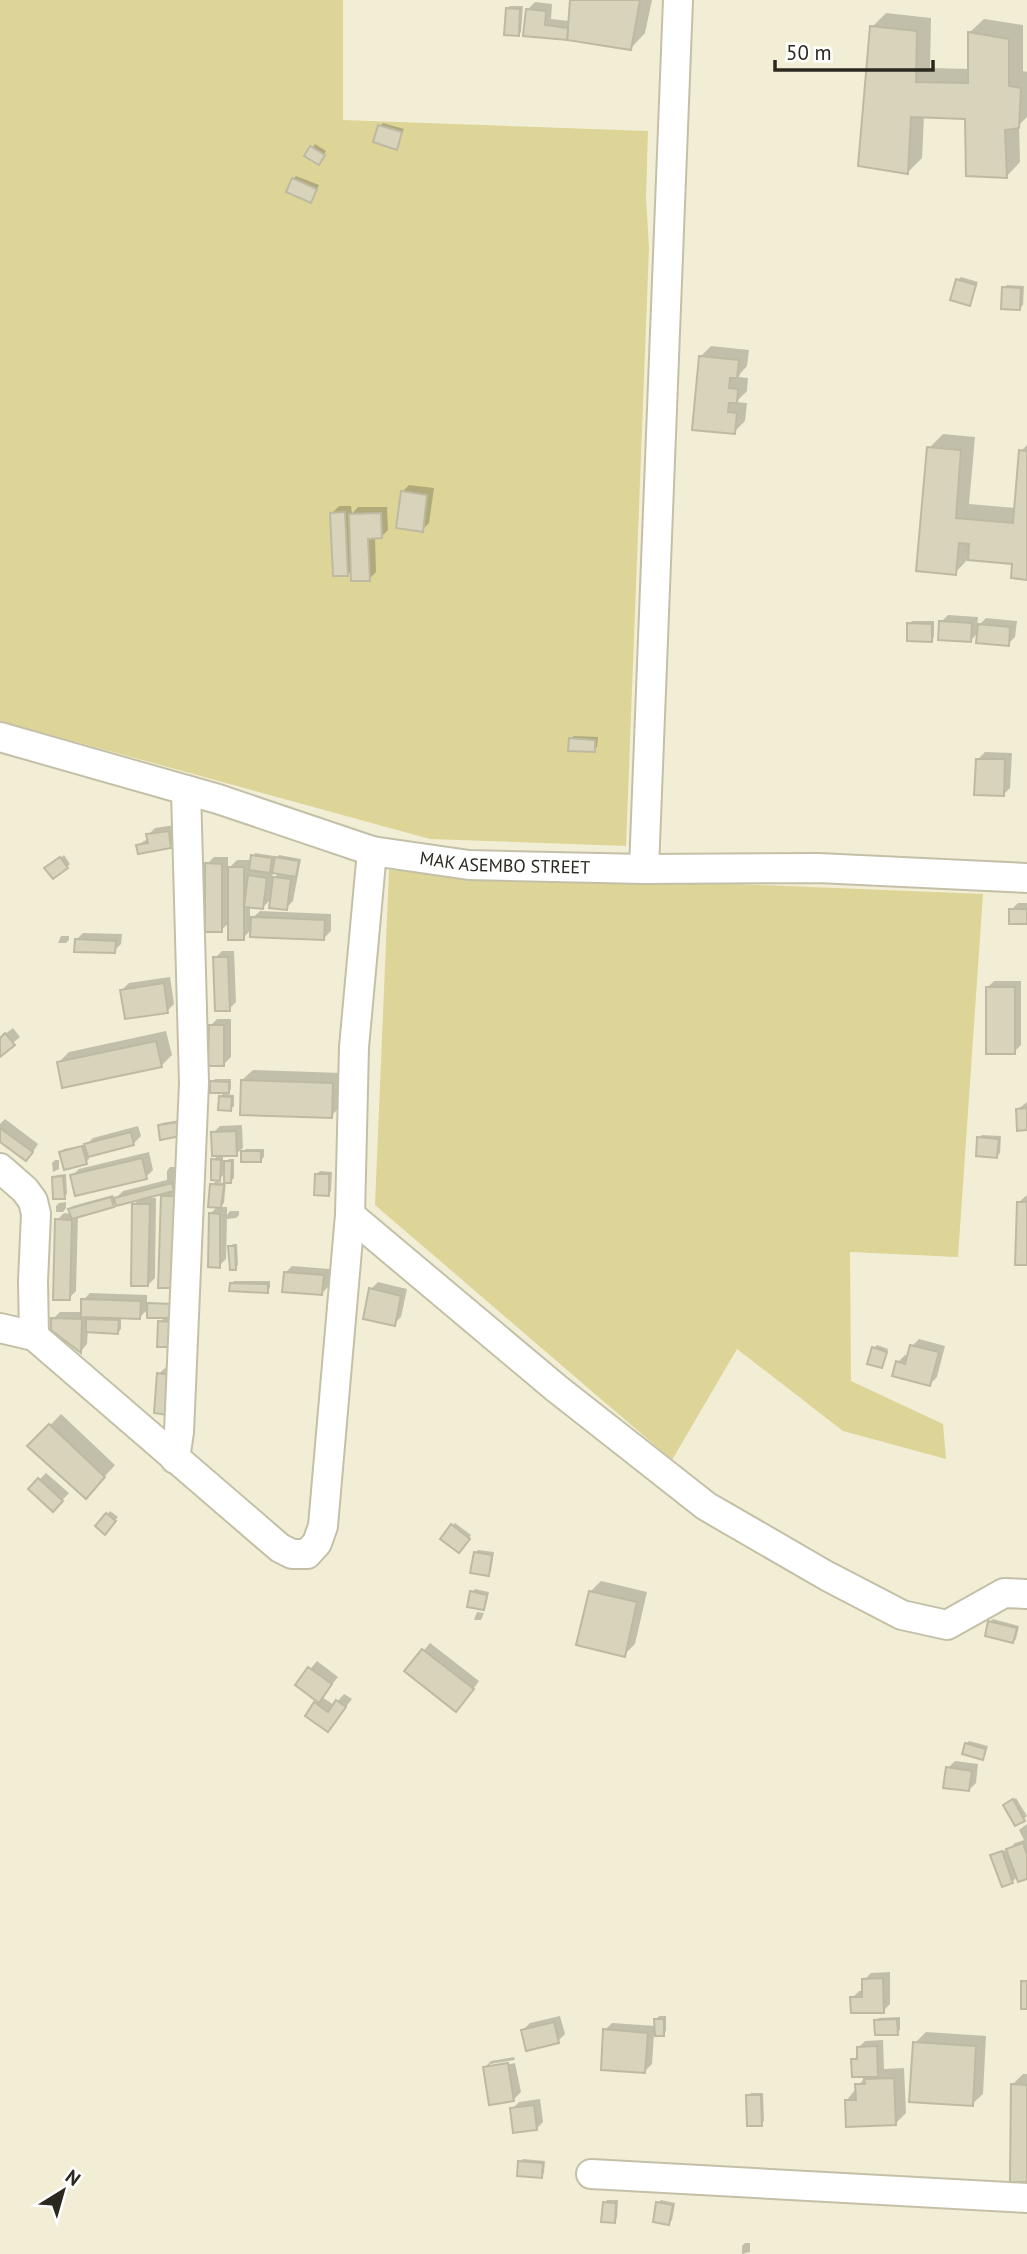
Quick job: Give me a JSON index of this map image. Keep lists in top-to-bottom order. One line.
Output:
{"streets":{"street":["MAK ASEMBO STREET"]},"scale_bar":"50 m","north":"top right"}
